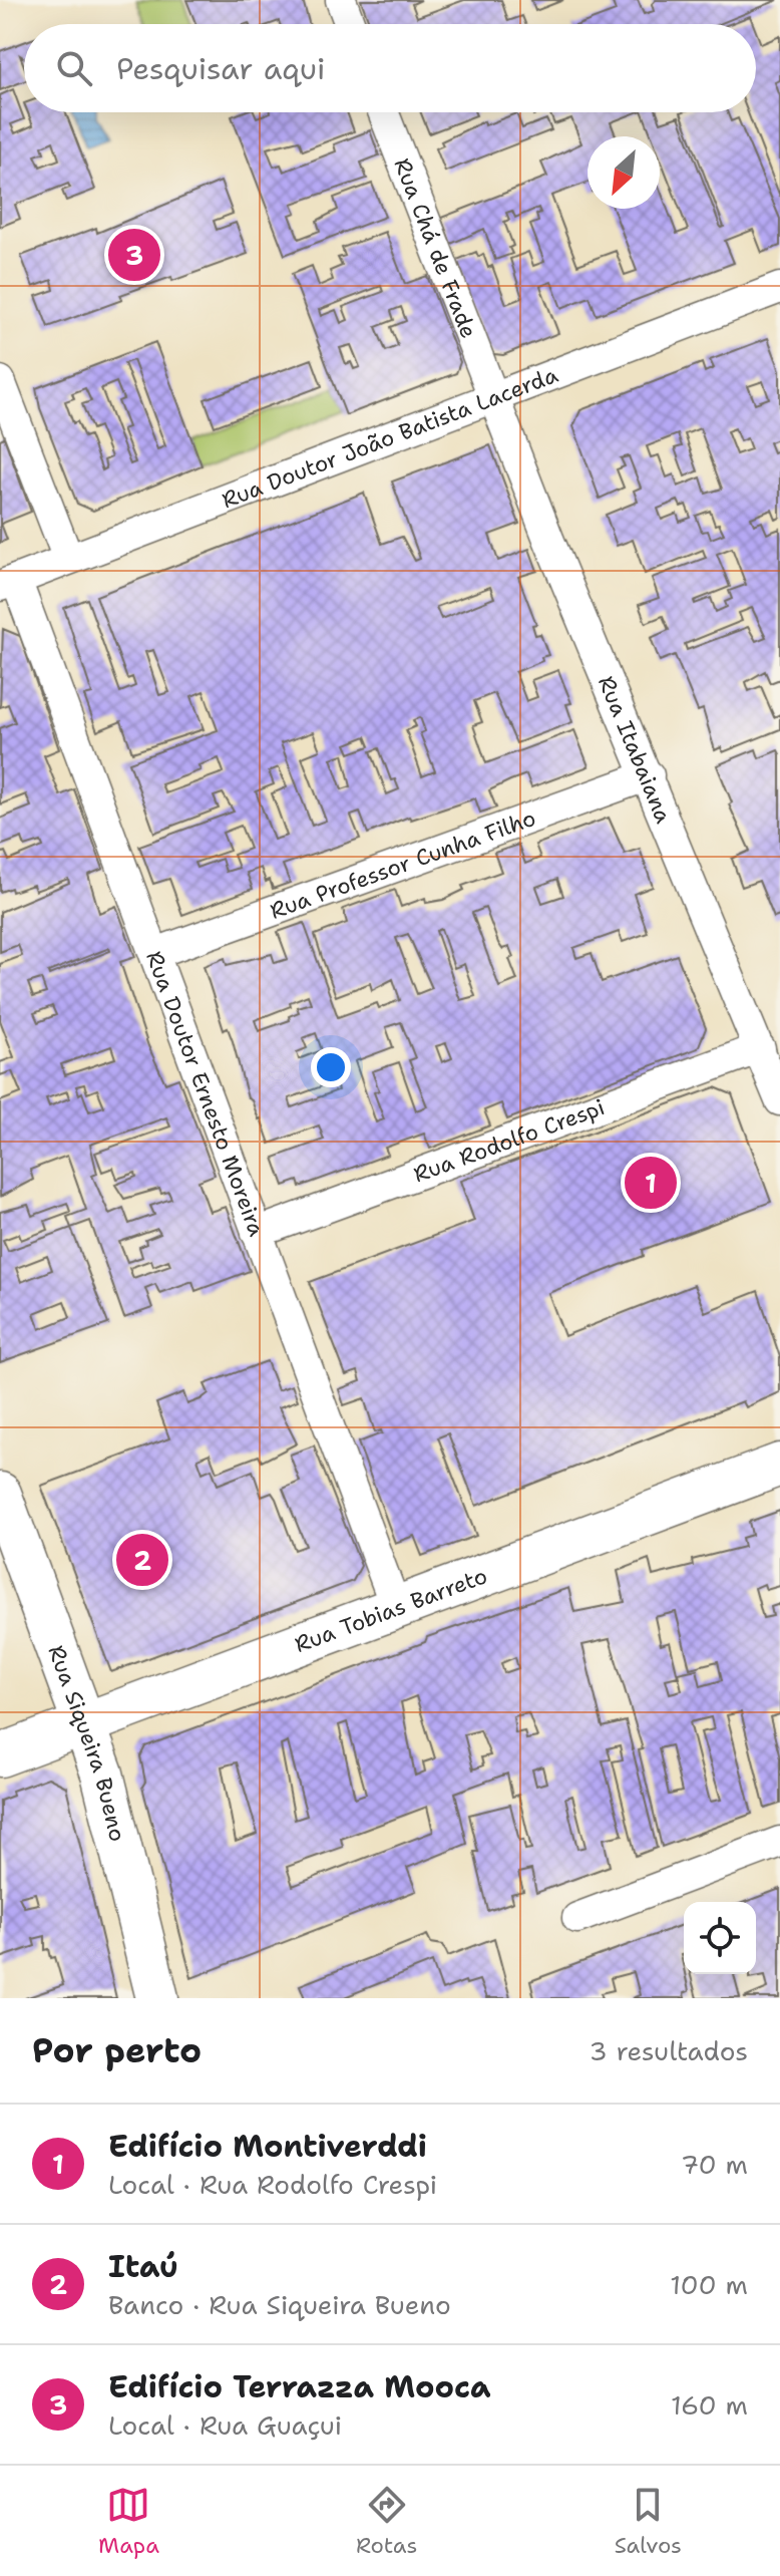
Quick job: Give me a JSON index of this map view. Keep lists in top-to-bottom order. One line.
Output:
{"streets":{"main road":["Rua Tobias Barreto","Rua Siqueira Bueno"],"street":["Rua Chá de Frade","Rua Doutor João Batista Lacerda","Rua Itabaiana","Rua Professor Cunha Filho","Rua Doutor Ernesto Moreira","Rua Rodolfo Crespi"]},"crossings":[["Rua Chá de Frade","Rua Doutor João Batista Lacerda"],["Rua Chá de Frade","Rua Itabaiana"],["Rua Doutor João Batista Lacerda","Rua Itabaiana"],["Rua Doutor João Batista Lacerda","Rua Doutor Ernesto Moreira"],["Rua Itabaiana","Rua Professor Cunha Filho"],["Rua Itabaiana","Rua Rodolfo Crespi"],["Rua Professor Cunha Filho","Rua Doutor Ernesto Moreira"],["Rua Doutor Ernesto Moreira","Rua Rodolfo Crespi"],["Rua Doutor Ernesto Moreira","Rua Tobias Barreto"],["Rua Tobias Barreto","Rua Siqueira Bueno"]],"north":"bottom left","page":{"search":"Pesquisar aqui","pins":["3","1","2"],"heading":["Por perto","3 resultados"],"list":[{"mark":"1","name":"Edifício Montiverddi","note":"Local · Rua Rodolfo Crespi","value":"70 m"},{"mark":"2","name":"Itaú","note":"Banco · Rua Siqueira Bueno","value":"100 m"},{"mark":"3","name":"Edifício Terrazza Mooca","note":"Local · Rua Guaçui","value":"160 m"}],"nav":["Mapa","Rotas","Salvos"]}}
